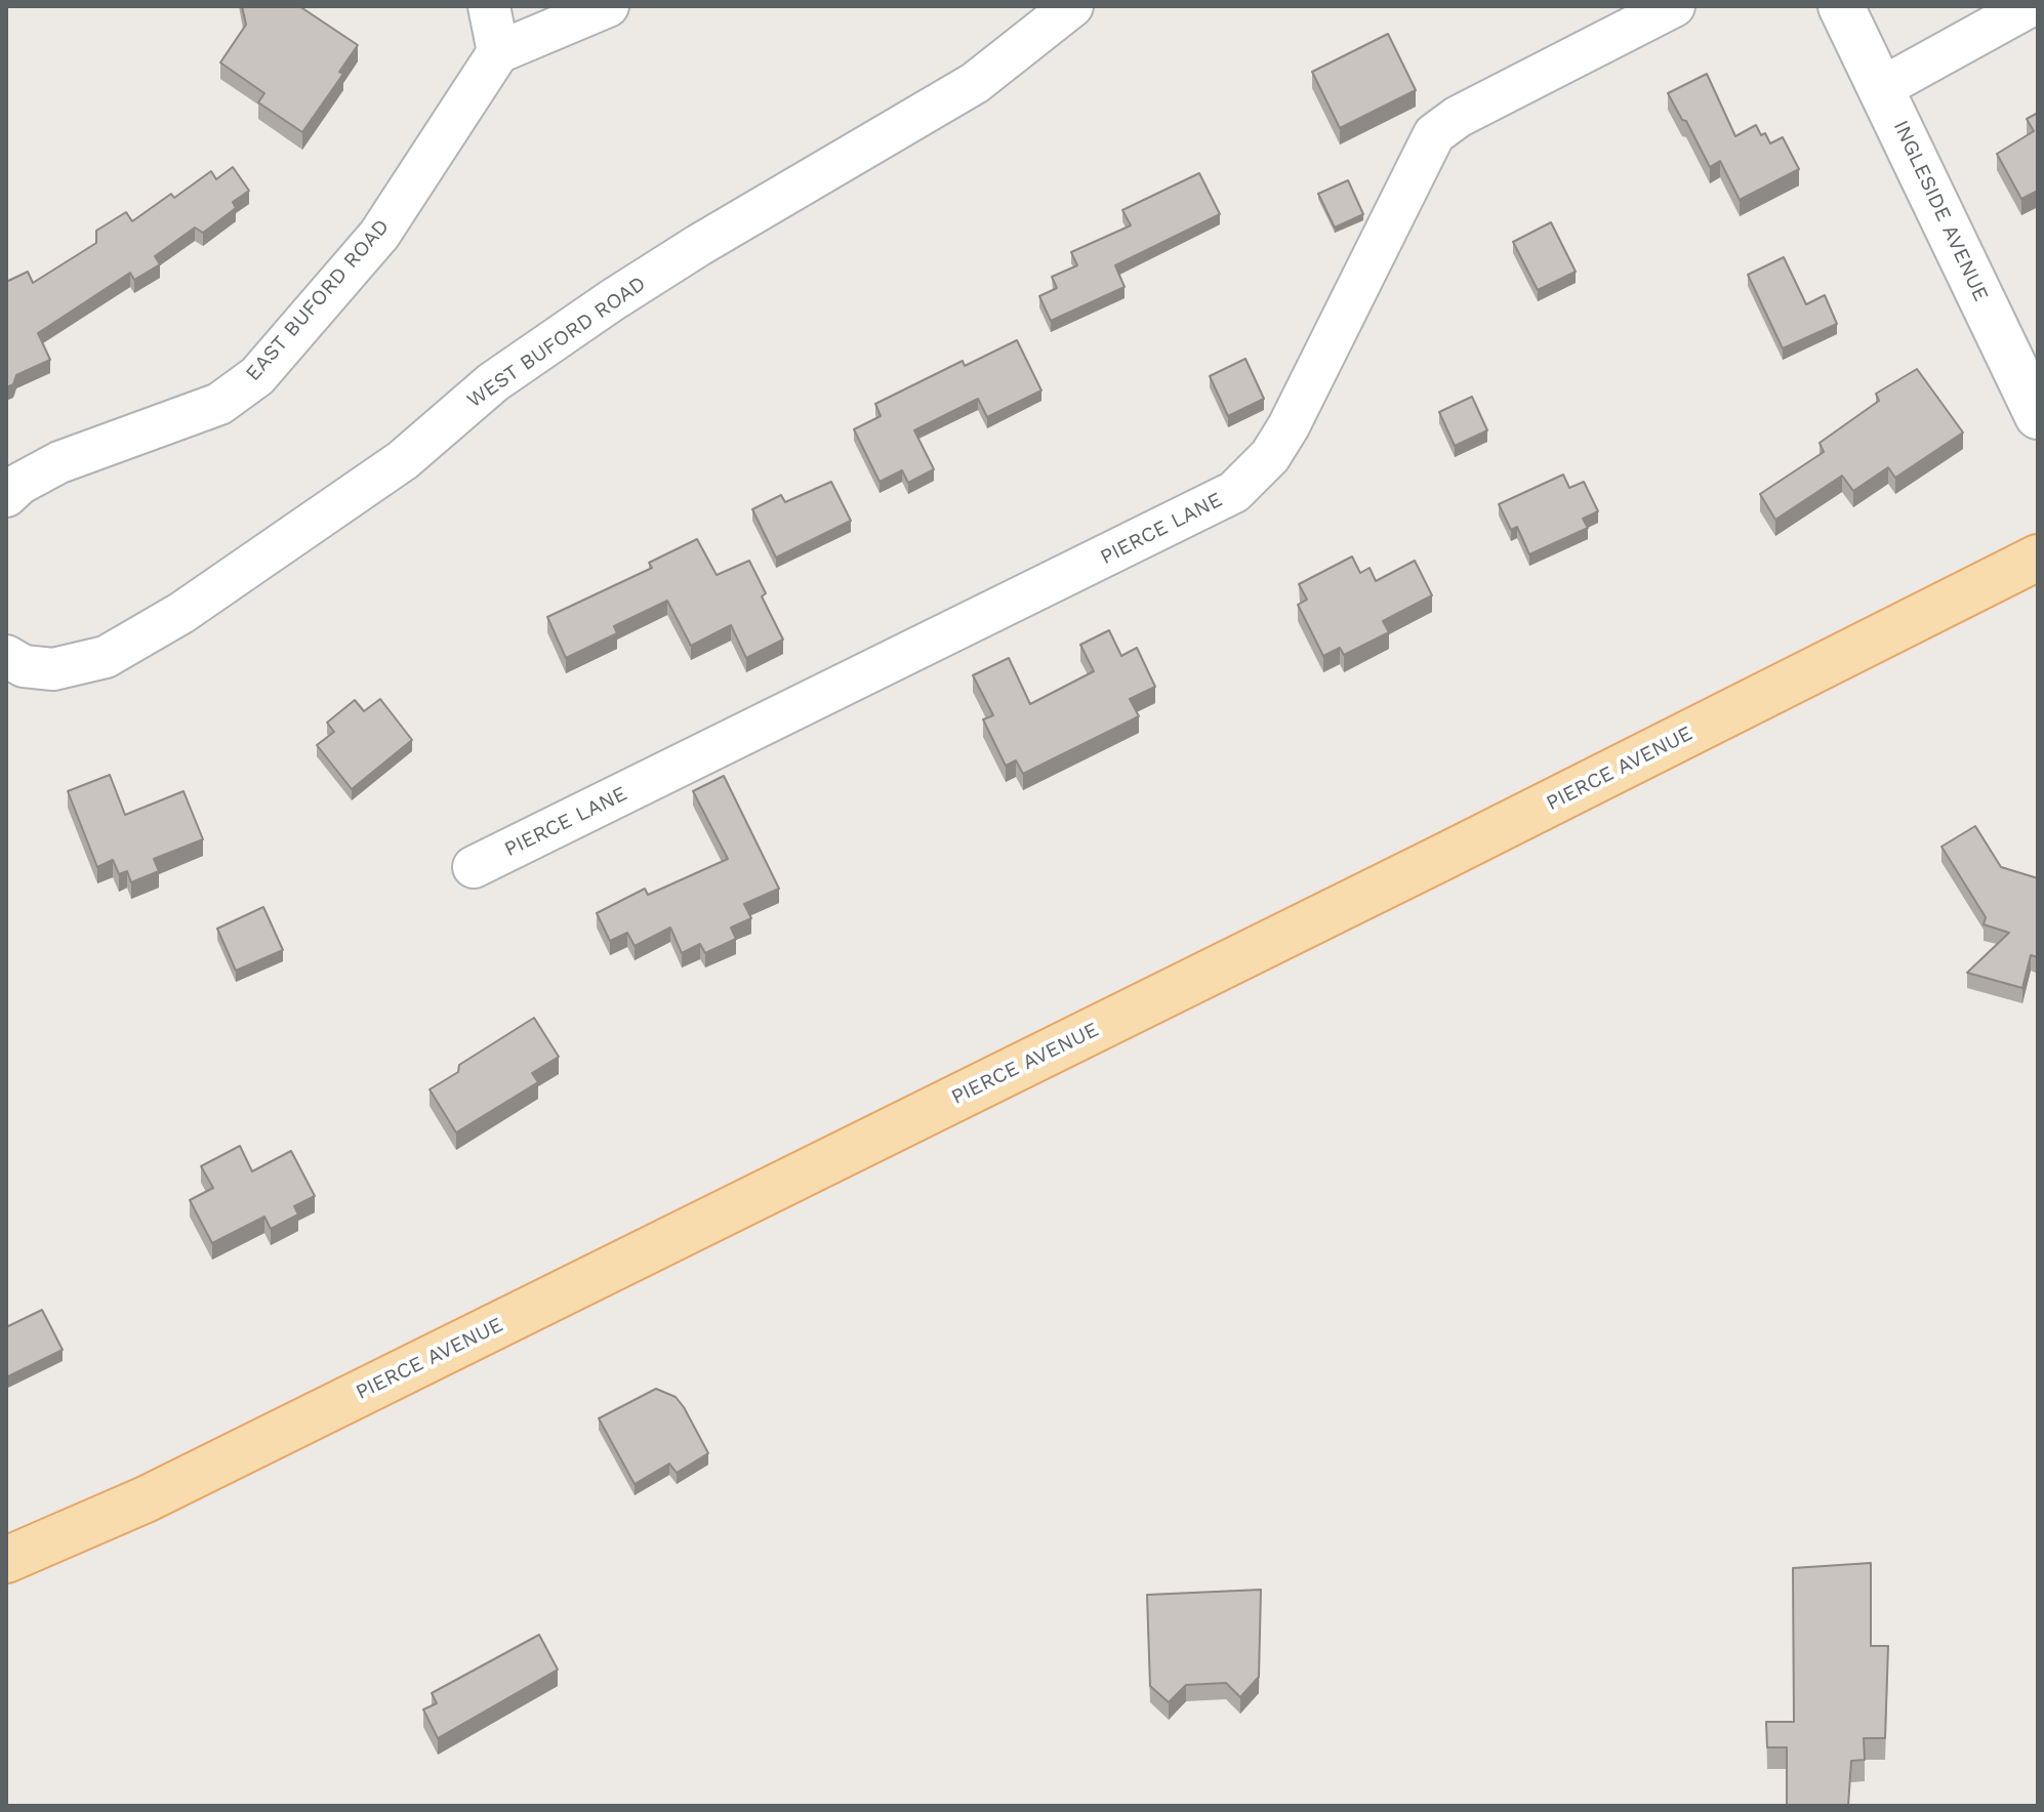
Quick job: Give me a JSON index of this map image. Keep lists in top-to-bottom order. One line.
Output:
{"streets":{"main road":["PIERCE AVENUE"],"street":["INGLESIDE AVENUE","EAST BUFORD ROAD","WEST BUFORD ROAD","PIERCE LANE"]}}
